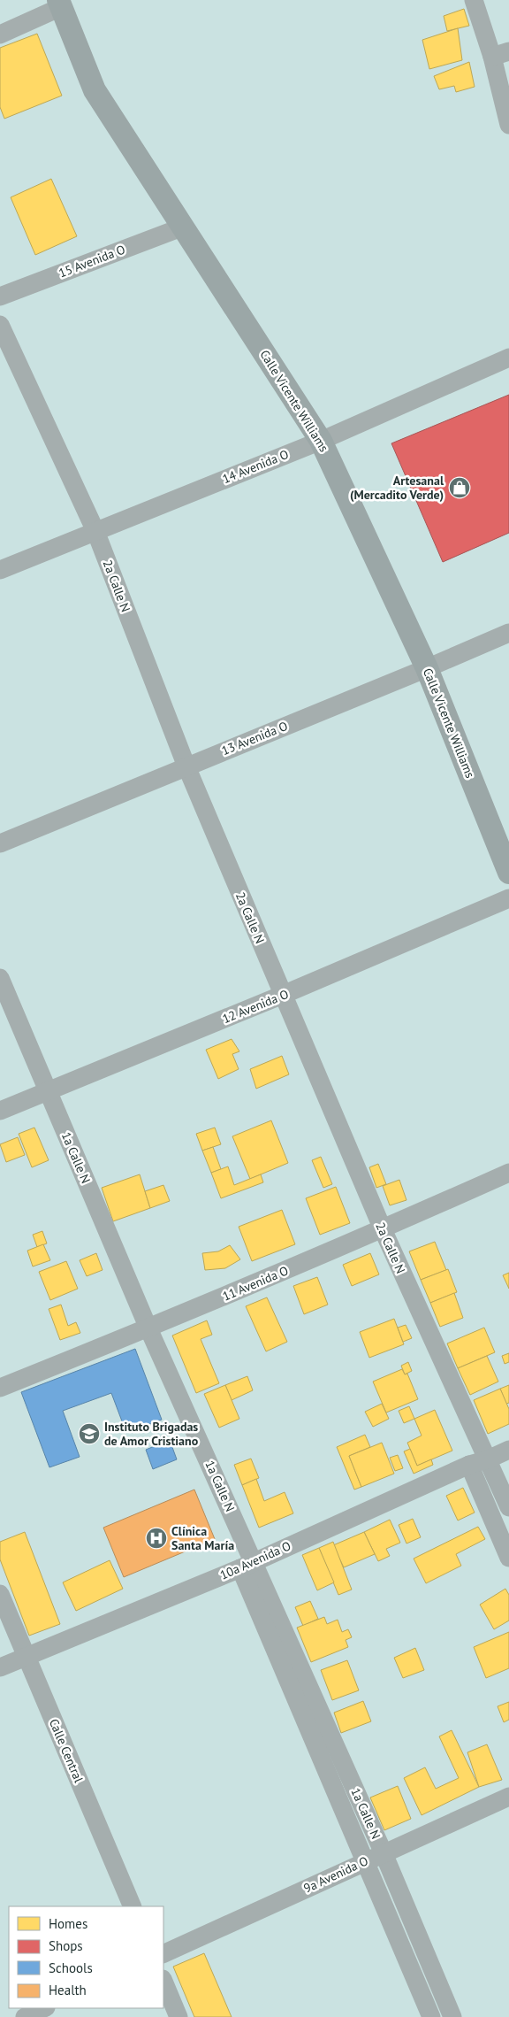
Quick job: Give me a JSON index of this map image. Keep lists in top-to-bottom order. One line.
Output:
{"streets":{"main road":["Calle Vicente Williams"],"street":["15 Avenida O","14 Avenida O","2a Calle N","13 Avenida O","12 Avenida O","1a Calle N","11 Avenida O","10a Avenida O","Calle Central","9a Avenida O"]},"crossings":[["15 Avenida O","Calle Vicente Williams"],["Calle Vicente Williams","14 Avenida O"],["Calle Vicente Williams","13 Avenida O"],["14 Avenida O","2a Calle N"],["2a Calle N","13 Avenida O"],["2a Calle N","12 Avenida O"],["2a Calle N","11 Avenida O"],["2a Calle N","10a Avenida O"],["12 Avenida O","1a Calle N"],["1a Calle N","11 Avenida O"],["1a Calle N","10a Avenida O"],["1a Calle N","9a Avenida O"],["10a Avenida O","Calle Central"]],"places":{"shop":["Artesanal (Mercadito Verde)"],"school or university":["Instituto Brigadas de Amor Cristiano"],"hospital":["Clínica Santa María"]},"legend":["Homes","Shops","Schools","Health"]}
